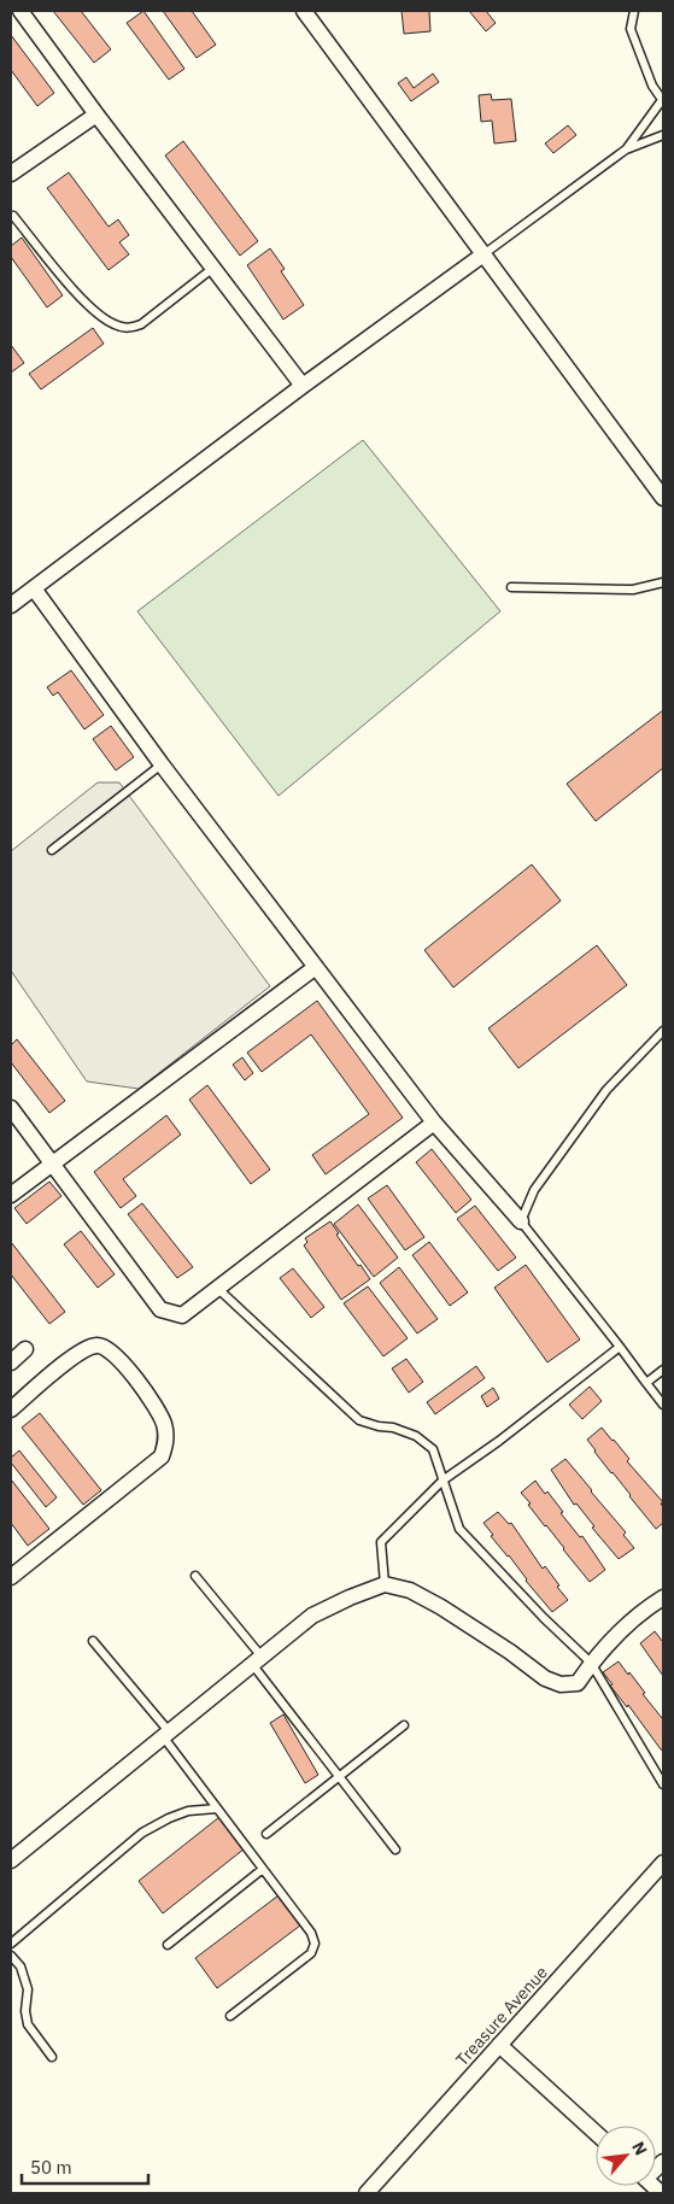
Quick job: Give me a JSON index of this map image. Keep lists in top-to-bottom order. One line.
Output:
{"streets":{"street":["Treasure Avenue"]},"scale_bar":"50 m","north":"top right"}
